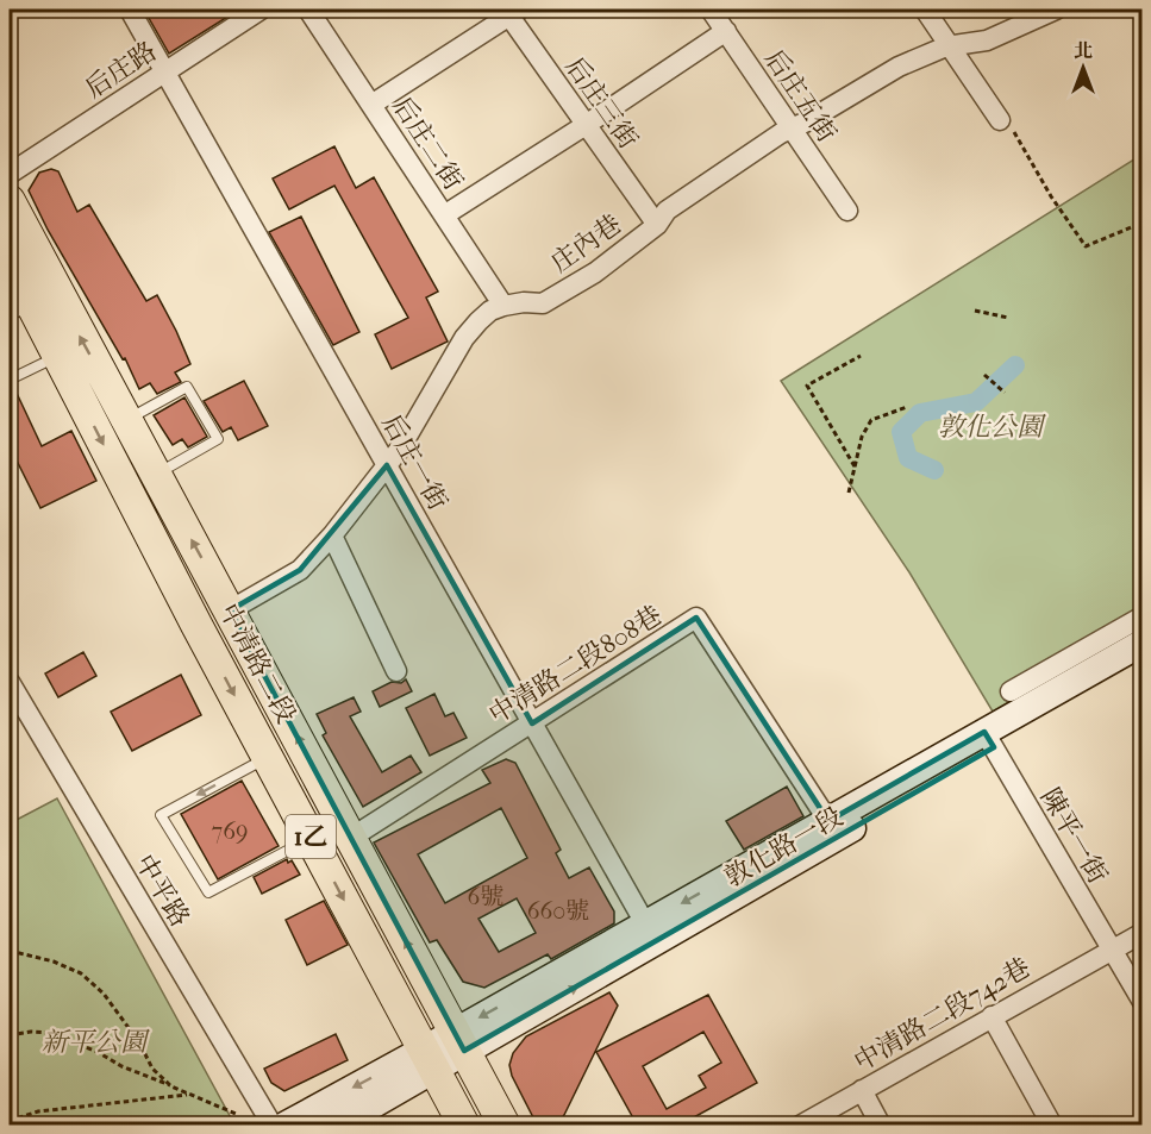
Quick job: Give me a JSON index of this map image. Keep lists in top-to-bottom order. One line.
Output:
{"streets":{"main road":["中清路二段","1乙"],"street":["后庄路","后庄五街","后庄三街","后庄二街","庄內巷","后庄一街","中清路二段808巷","陳平一街","敦化路一段","中平路","中清路二段742巷"]},"crossings":[["后庄路","后庄一街"],["后庄五街","庄內巷"],["后庄三街","庄內巷"],["后庄二街","庄內巷"],["后庄一街","中清路二段808巷"],["后庄一街","敦化路一段"],["中清路二段","中清路二段808巷"],["中清路二段","敦化路一段"],["中清路二段808巷","敦化路一段"],["陳平一街","敦化路一段"],["陳平一街","中清路二段742巷"]],"parks":["敦化公園","新平公園"],"house_numbers":["769","6號","660號"],"north":"top"}
